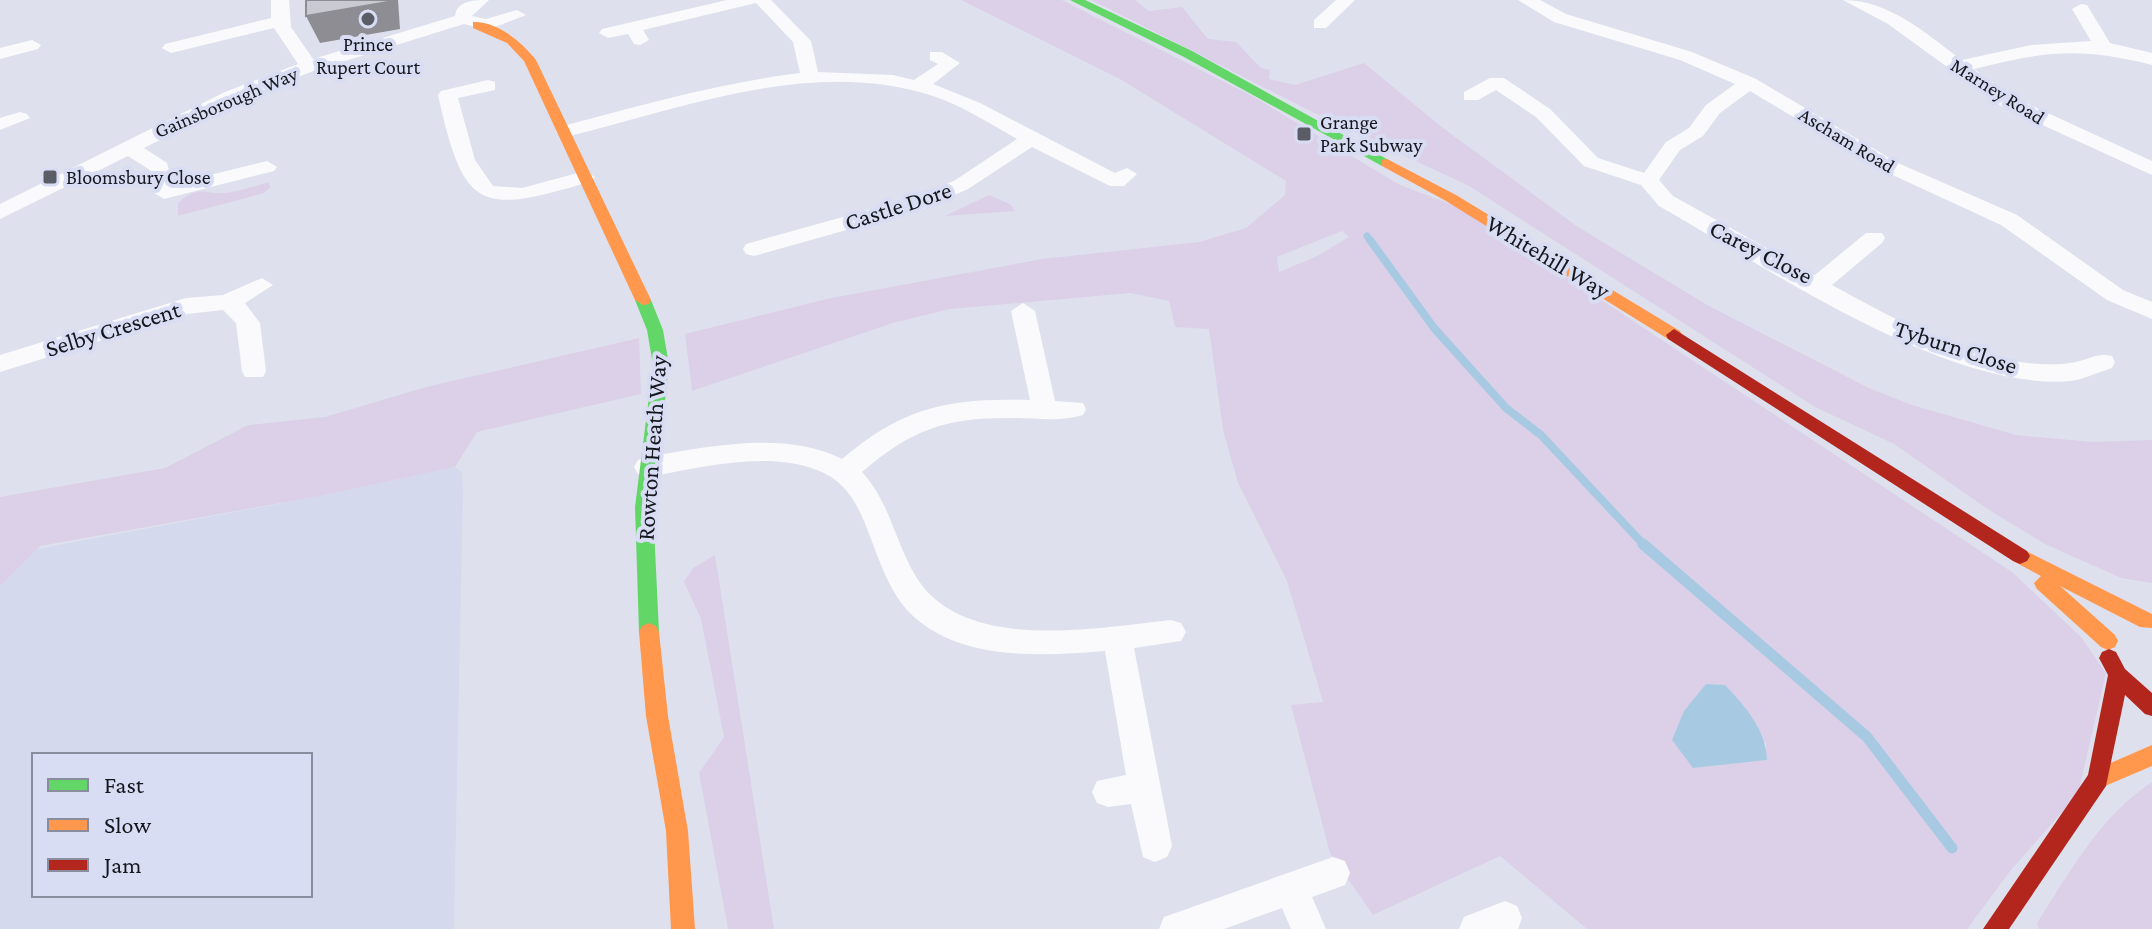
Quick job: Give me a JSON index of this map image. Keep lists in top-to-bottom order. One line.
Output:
{"streets":{"main road":["Whitehill Way","Rowton Heath Way"],"street":["Marney Road","Gainsborough Way","Ascham Road","Castle Dore","Carey Close","Selby Crescent","Tyburn Close"]},"crossings":[["Gainsborough Way","Rowton Heath Way"],["Carey Close","Tyburn Close"]],"places":{"other":["Prince Rupert Court"],"transit":["Grange Park Subway","Bloomsbury Close"]},"legend":["Fast","Slow","Jam"]}
